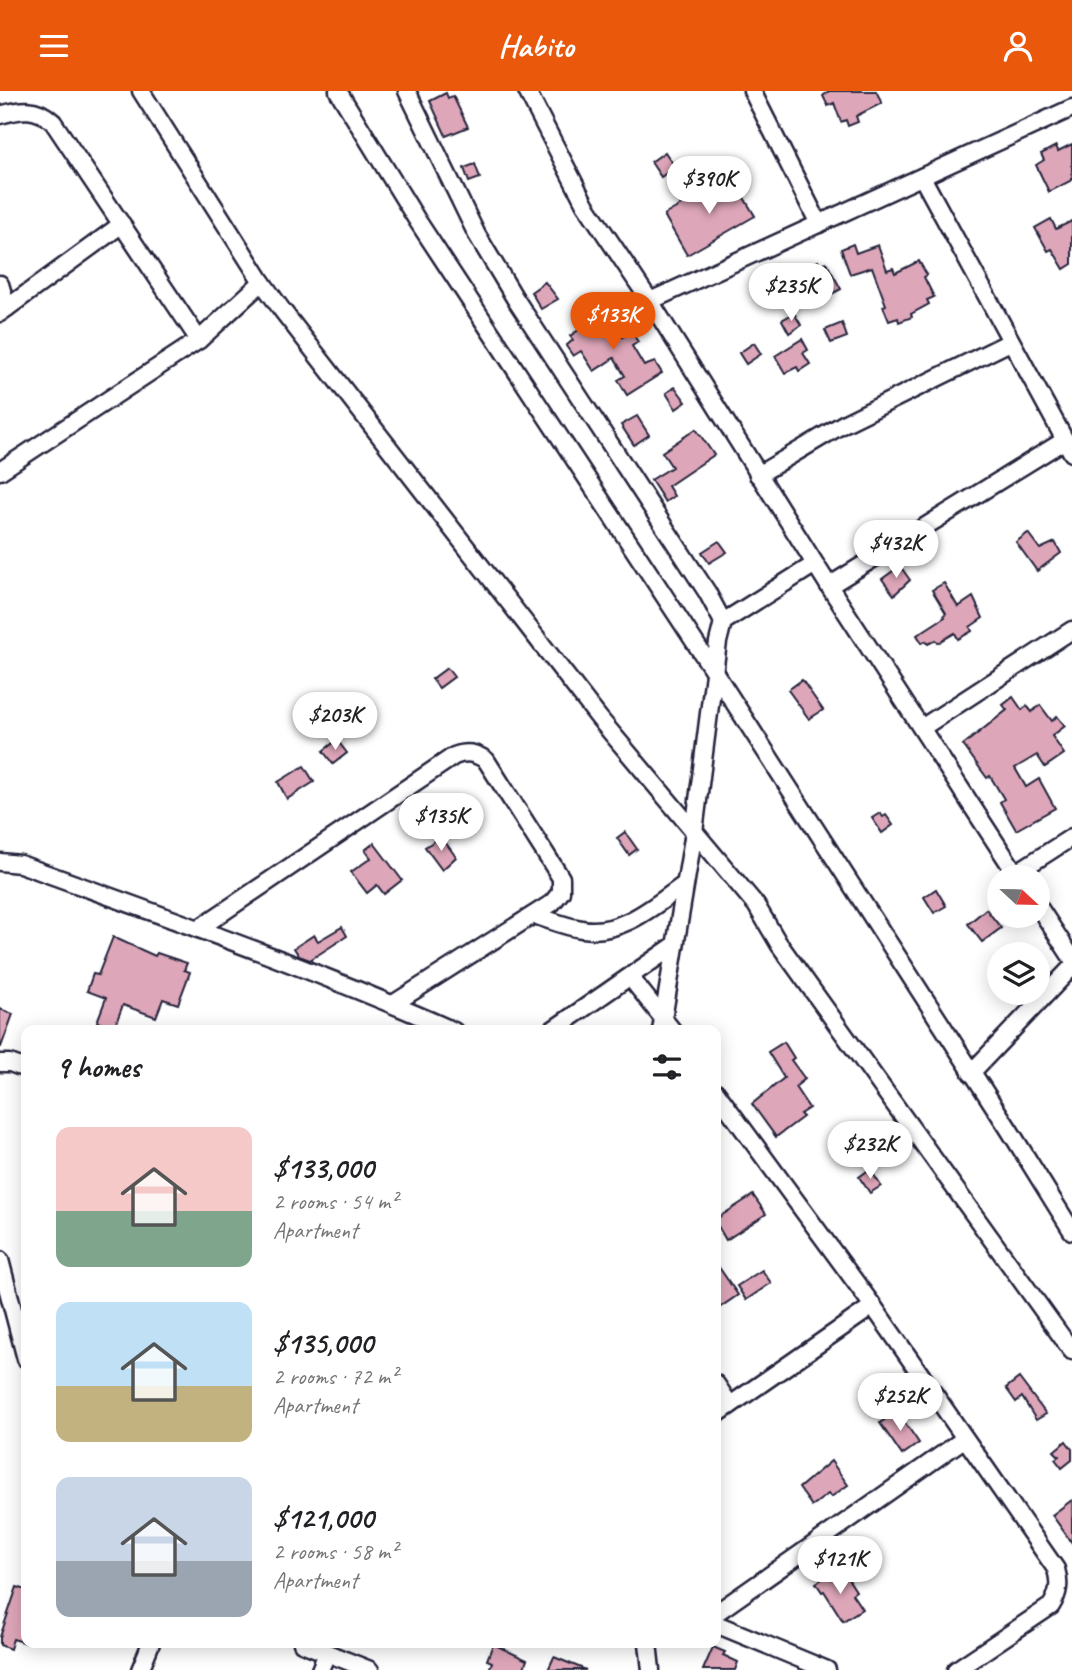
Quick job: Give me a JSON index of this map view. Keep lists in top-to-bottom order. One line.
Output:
{"north":"right","page":{"header":"Habito","price":["$390K","$235K","$133K","$432K","$203K","$135K","$232K","$252K","$121K"],"heading":"9 homes","list":[{"name":"$133,000","note":"2 rooms · 54 m² · Apartment"},{"name":"$135,000","note":"2 rooms · 72 m² · Apartment"},{"name":"$121,000","note":"2 rooms · 58 m² · Apartment"}]}}
